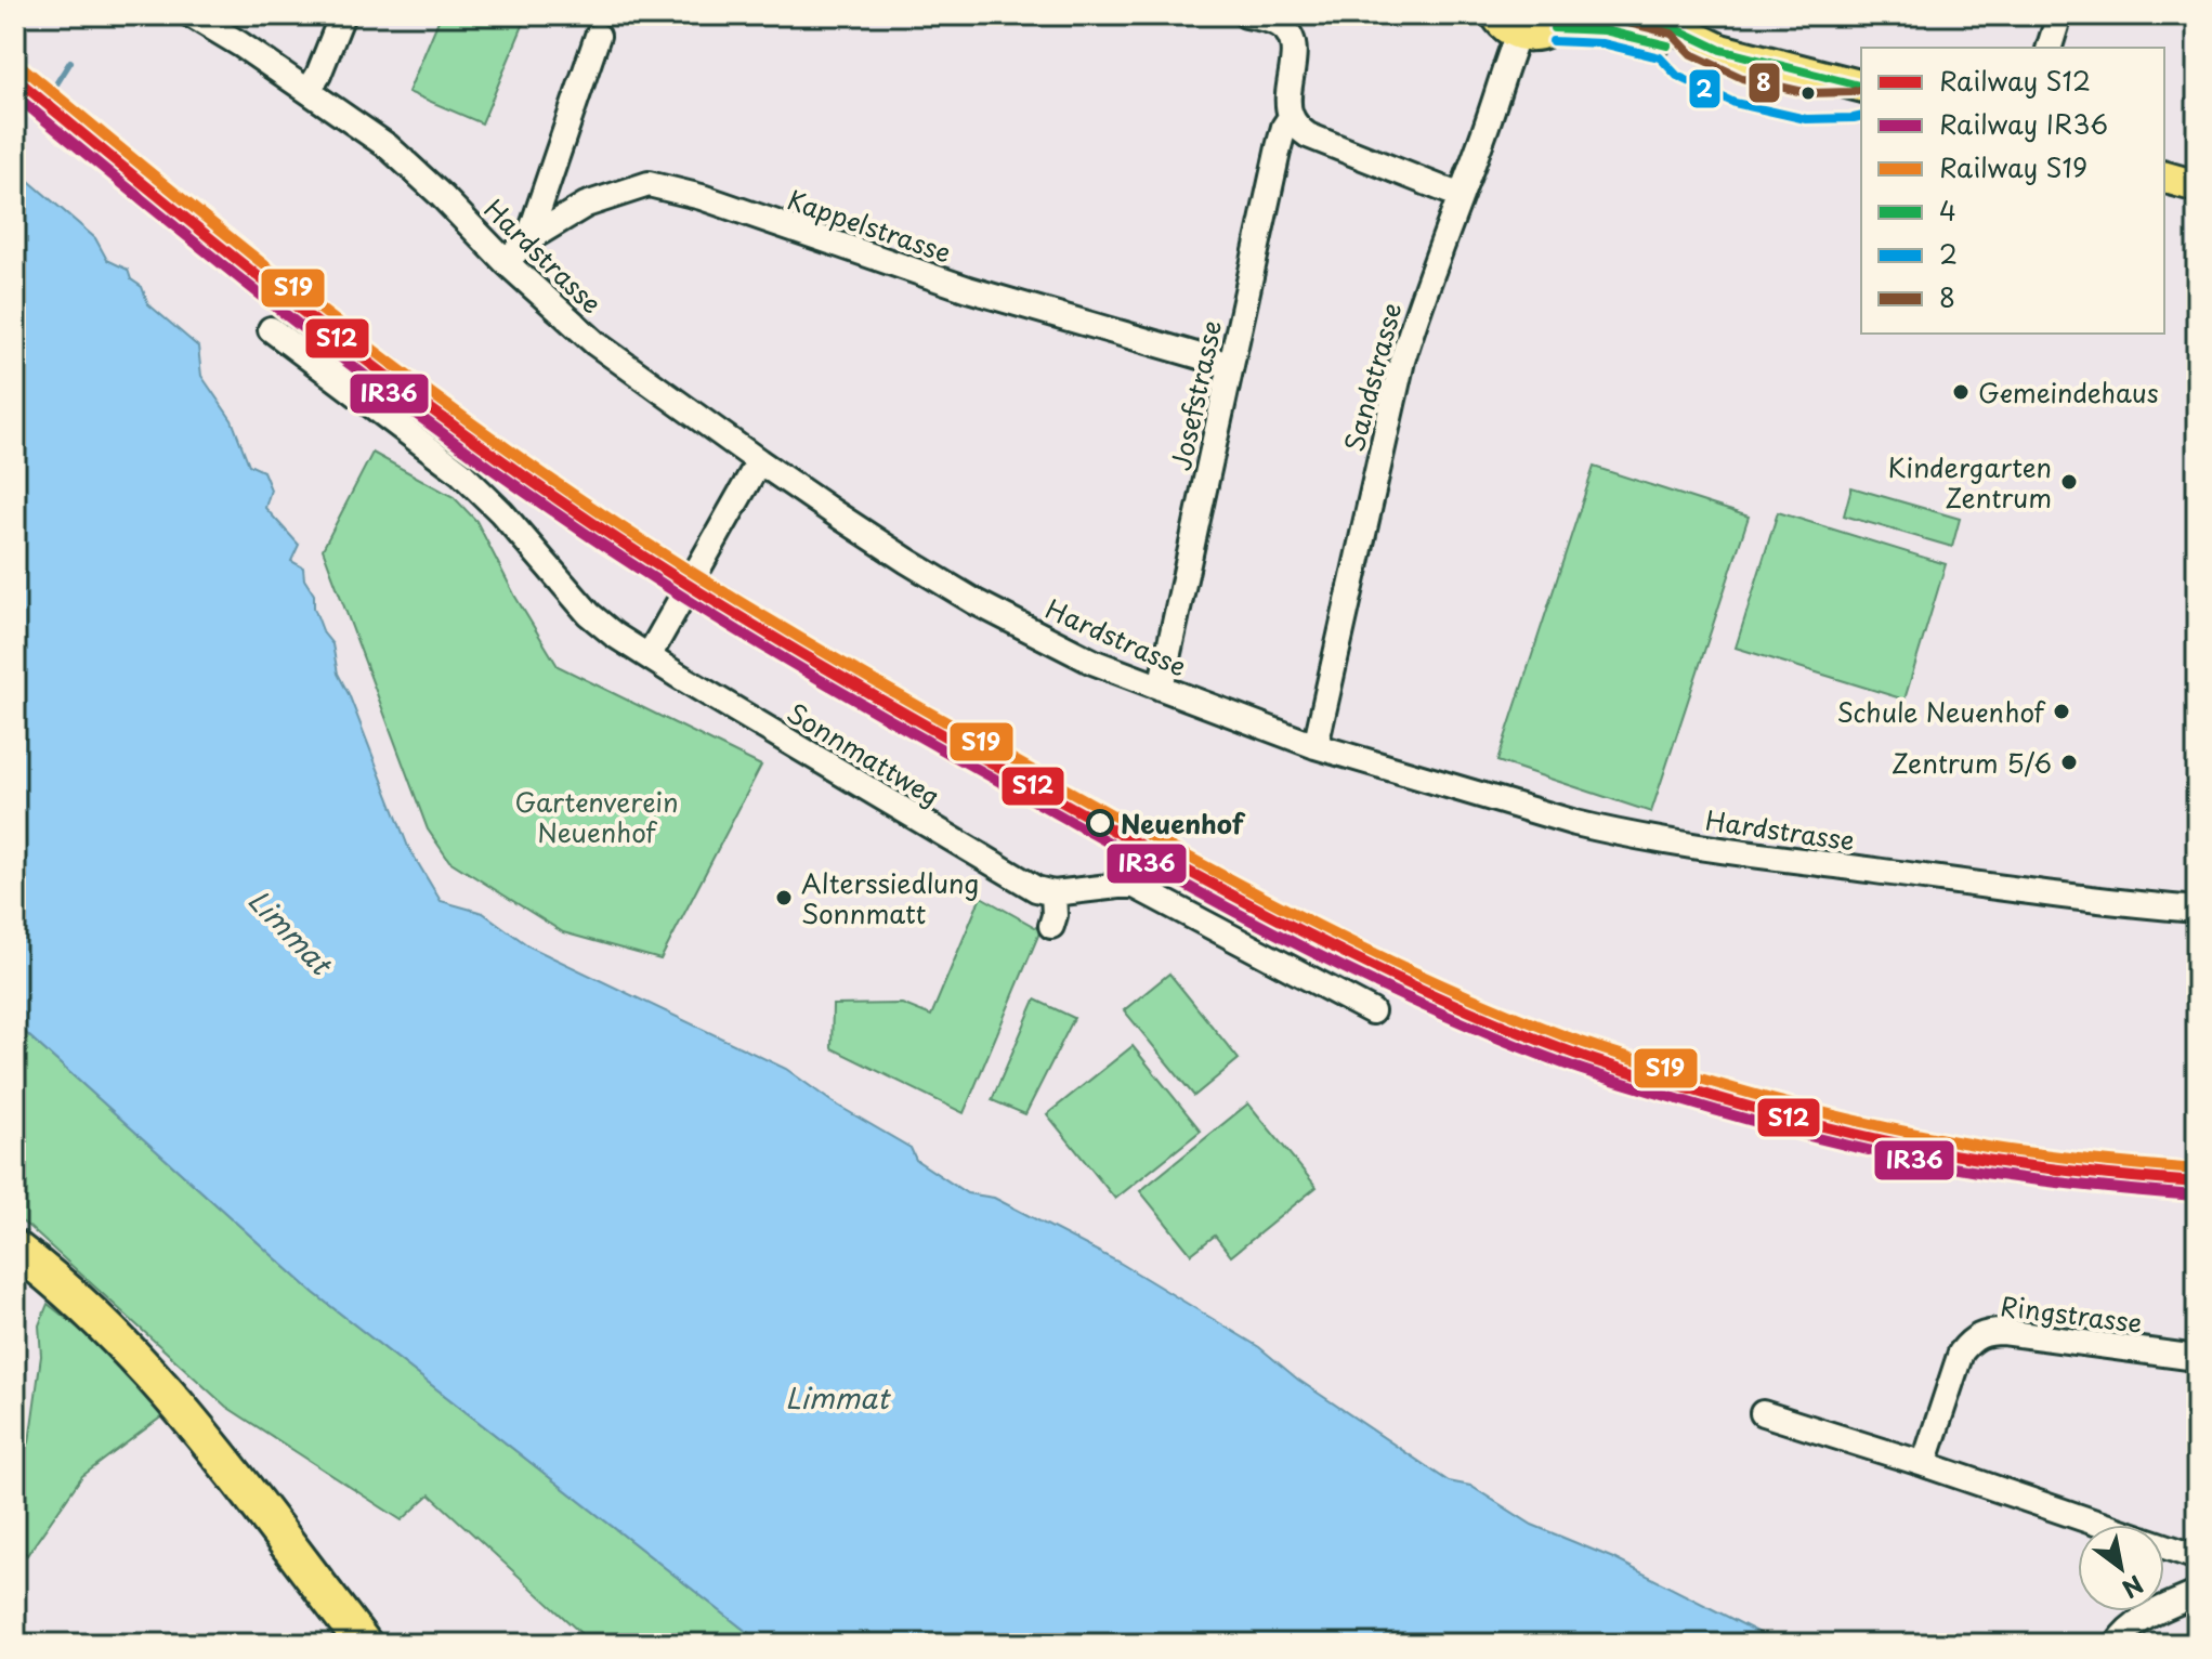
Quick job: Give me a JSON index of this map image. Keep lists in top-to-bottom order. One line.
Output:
{"streets":{"street":["Kappelstrasse","Hardstrasse","Sandstrasse","Josefstrasse","Sonnmattweg","Ringstrasse"]},"crossings":[["Kappelstrasse","Hardstrasse"],["Kappelstrasse","Josefstrasse"],["Hardstrasse","Sandstrasse"],["Hardstrasse","Josefstrasse"]],"water":["Limmat"],"parks":["Gartenverein Neuenhof"],"places":["Gemeindehaus","Kindergarten Zentrum","Schule Neuenhof","Zentrum 5/6","Neuenhof","Alterssiedlung Sonnmatt"],"lines":["transit line 4","transit line 8","transit line 2","rail line S19","rail line S12","rail line IR36"],"legend":["Railway S12","Railway IR36","Railway S19","4","2","8"],"north":"bottom right"}
